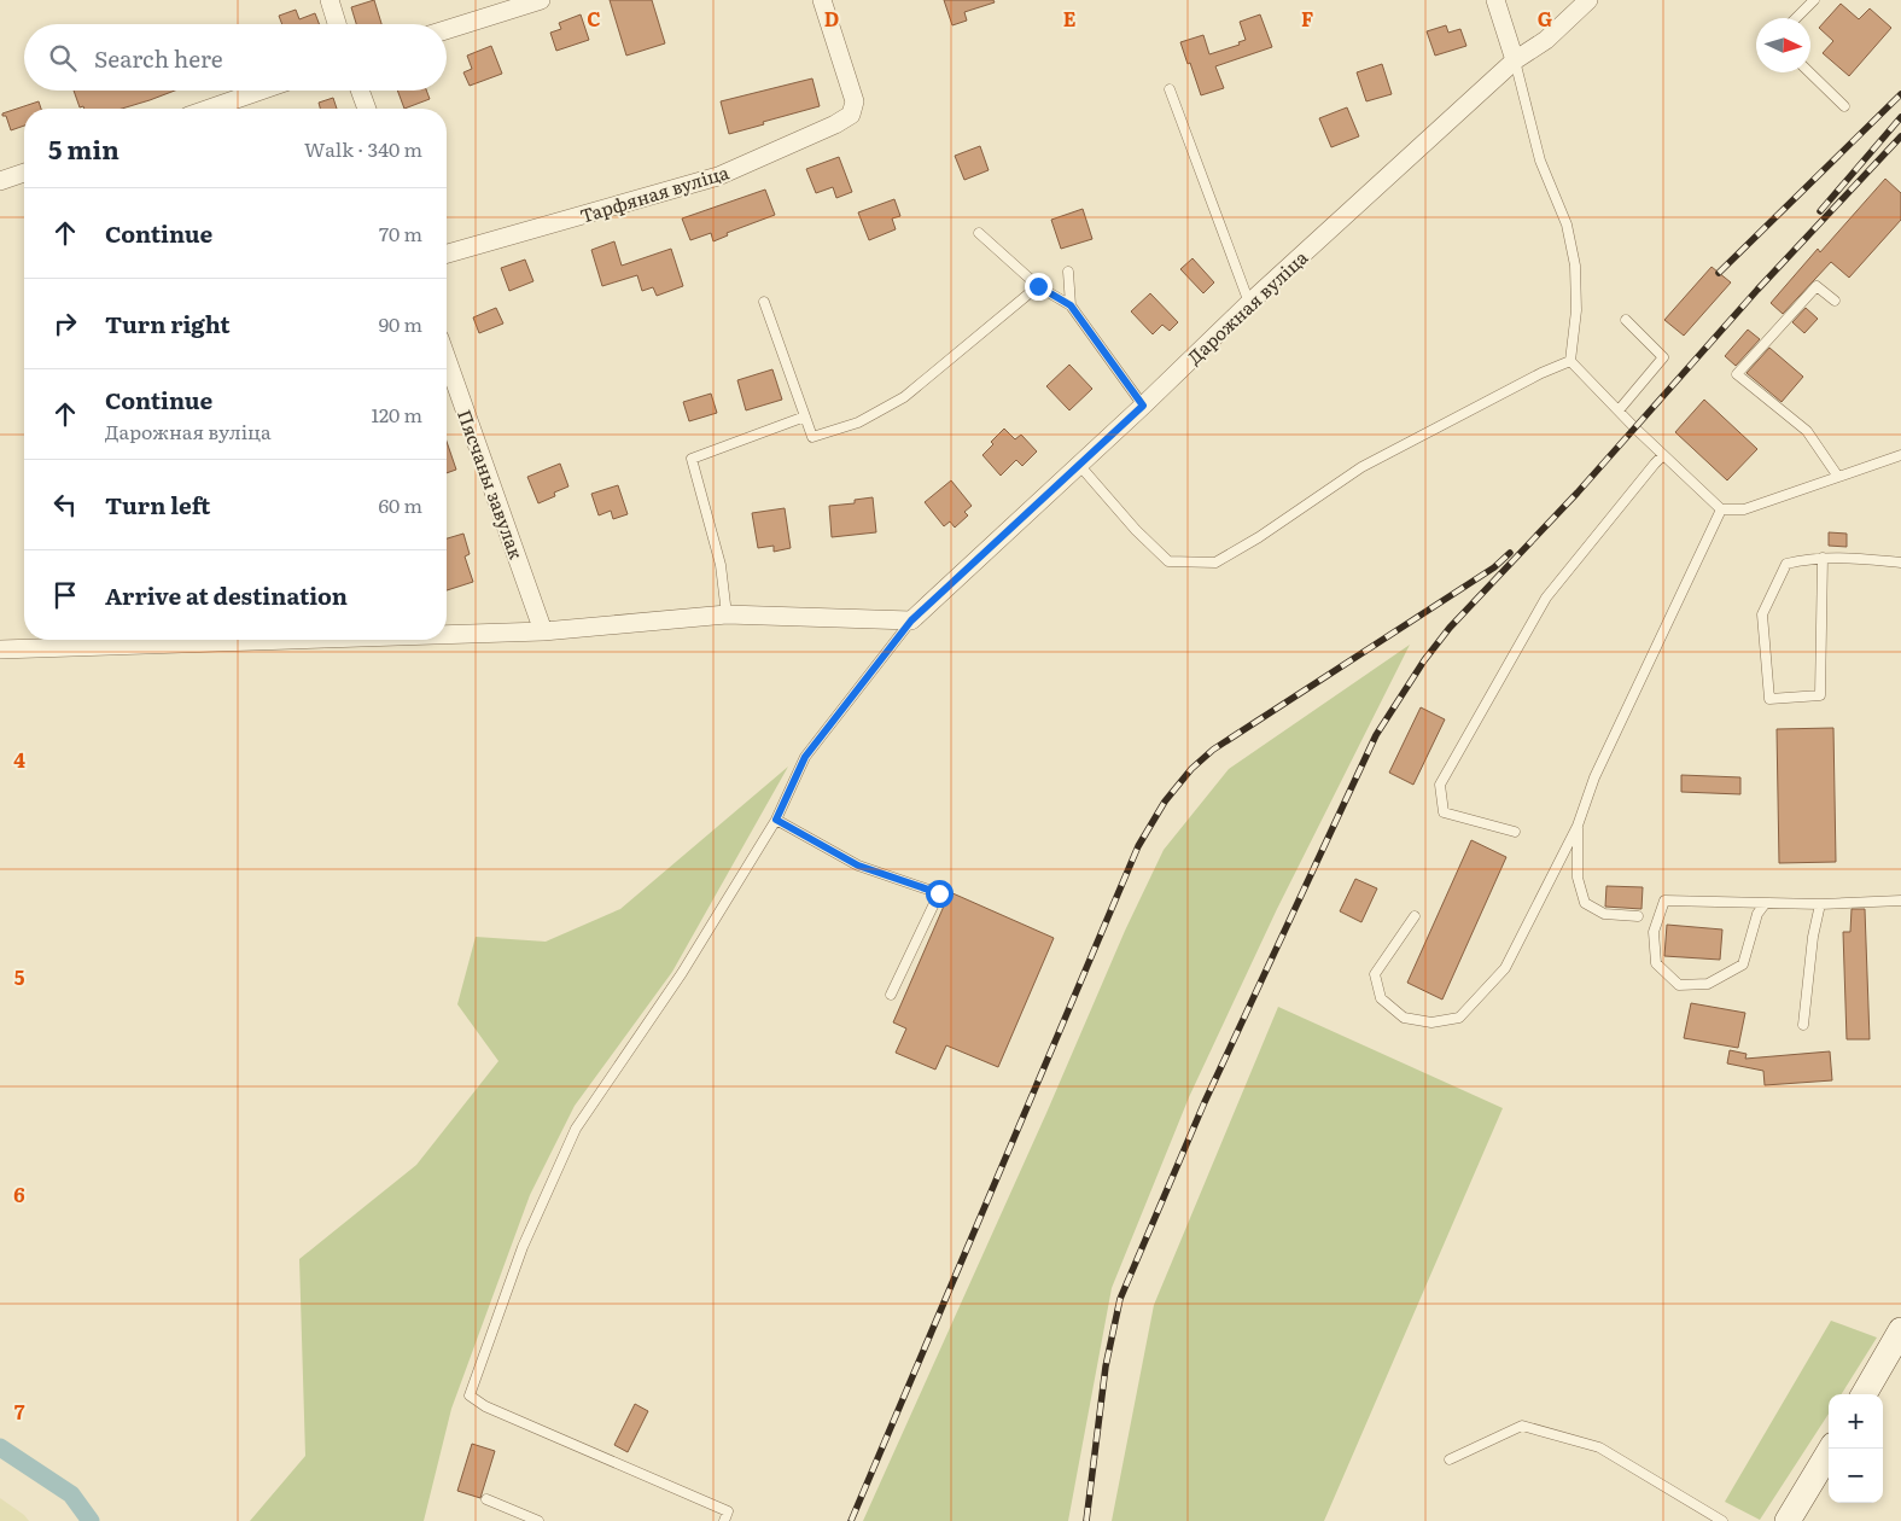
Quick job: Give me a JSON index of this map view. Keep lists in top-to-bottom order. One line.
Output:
{"streets":{"street":["Тарфяная вуліца","Дарожная вуліца","Пясчаны завулак"]},"north":"right","page":{"search":"Search here","heading":["5 min","Walk · 340 m"],"list":[["Continue","70 m"],["Turn right","90 m"],["Continue","Дарожная вуліца","120 m"],["Turn left","60 m"],"Arrive at destination"],"map_buttons":["+","−"]},"grid":{"columns":["C","D","E","F","G"],"rows":["4","5","6","7"]}}
